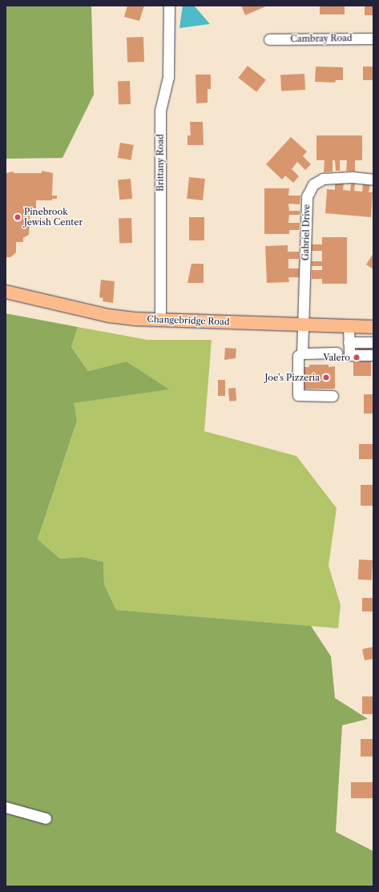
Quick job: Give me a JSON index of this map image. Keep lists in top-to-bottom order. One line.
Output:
{"streets":{"main road":["Changebridge Road"],"street":["Cambray Road","Brittany Road","Gabriel Drive"]},"crossings":[["Brittany Road","Changebridge Road"],["Gabriel Drive","Changebridge Road"]],"places":["Pinebrook Jewish Center","Valero","Joe's Pizzeria"]}
